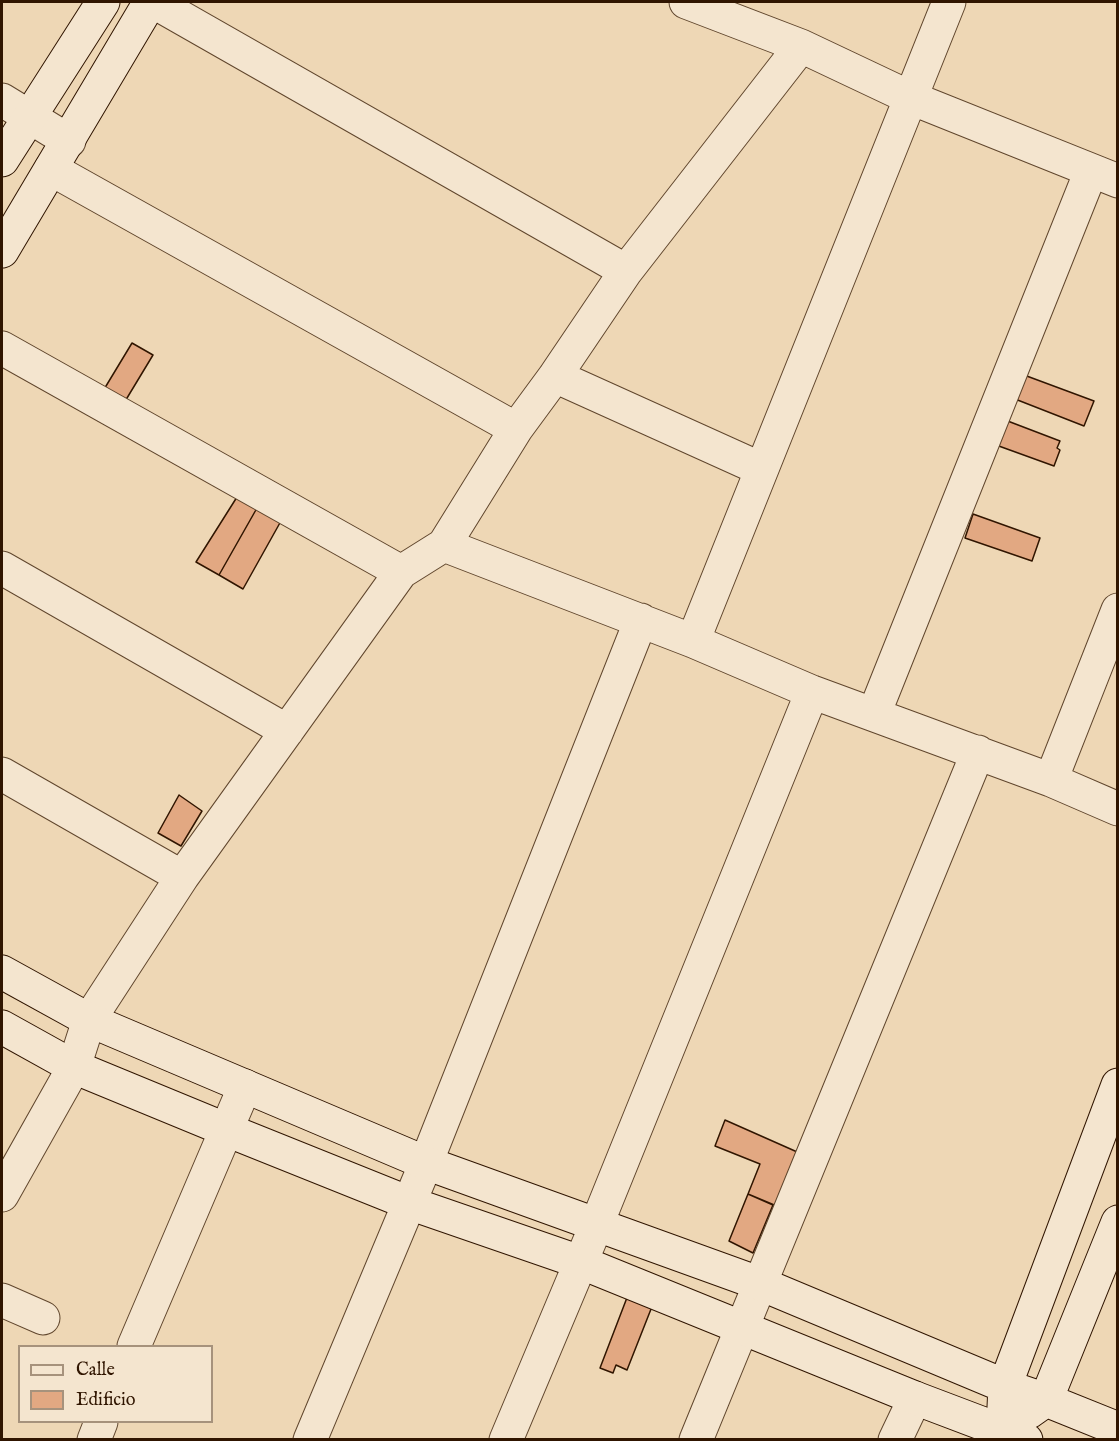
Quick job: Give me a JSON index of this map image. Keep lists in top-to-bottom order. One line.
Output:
{"legend":["Calle","Edificio"]}
